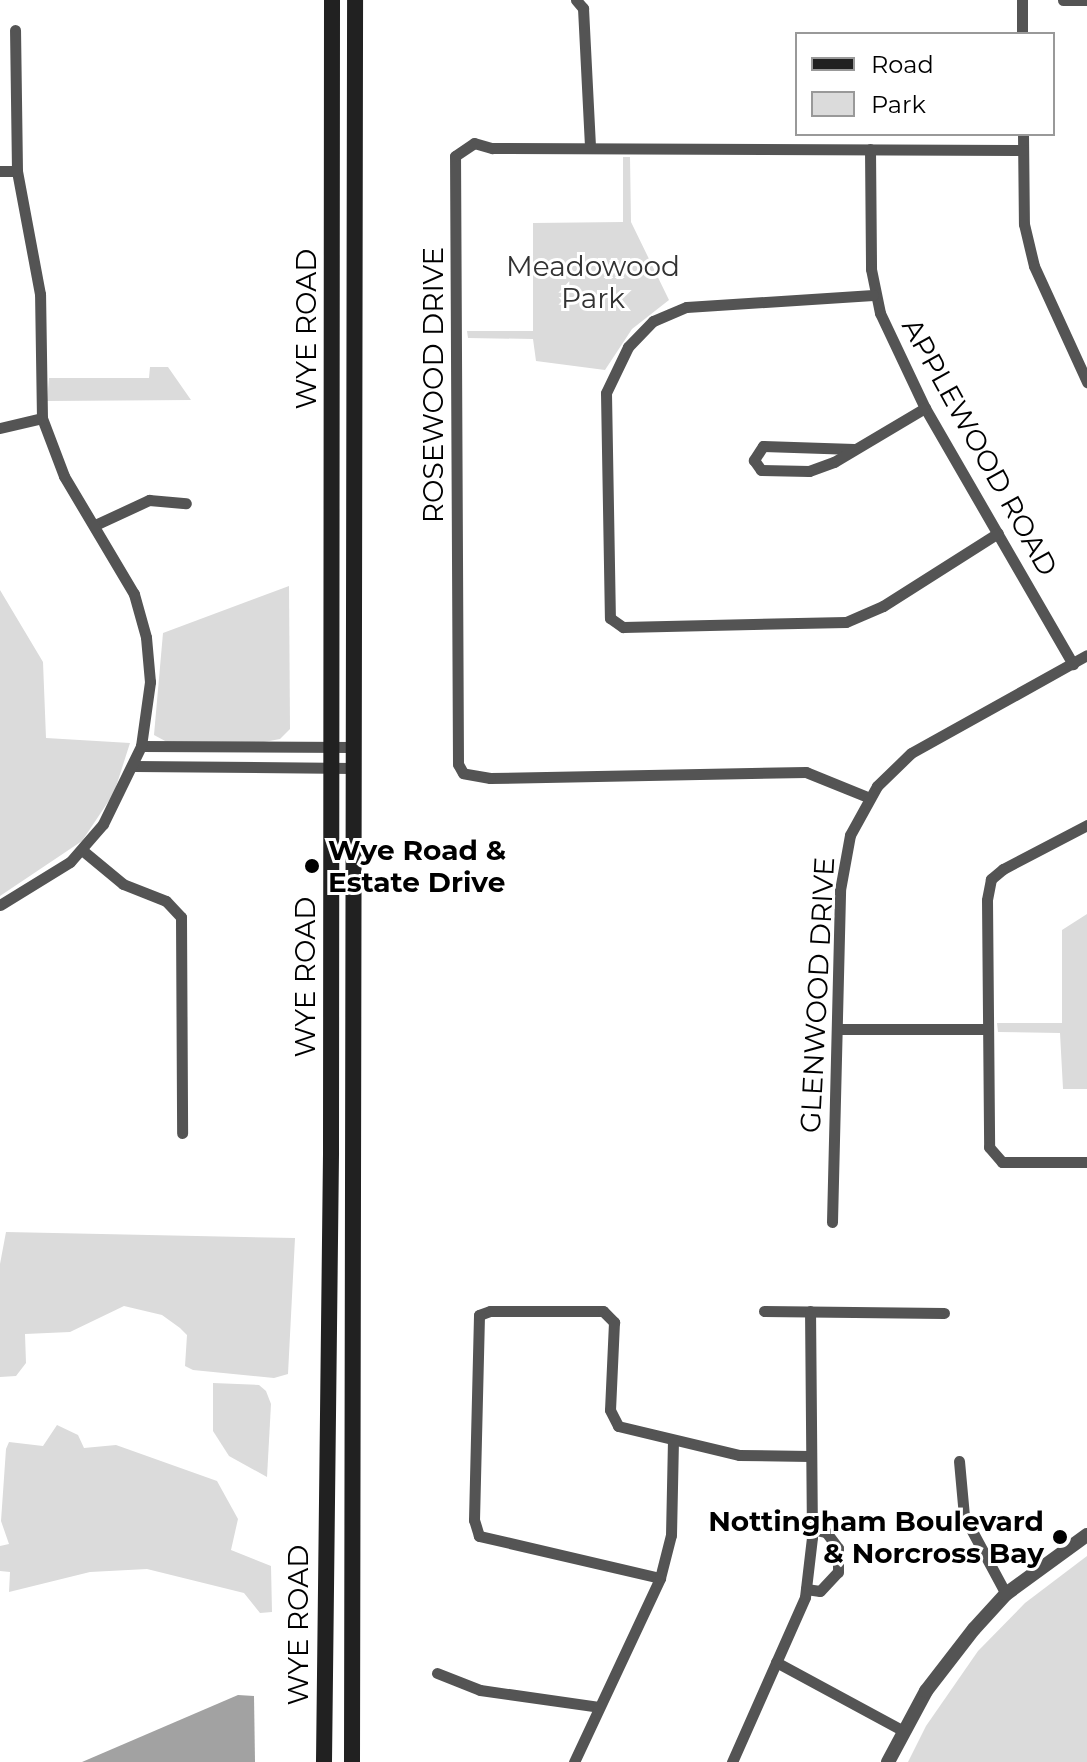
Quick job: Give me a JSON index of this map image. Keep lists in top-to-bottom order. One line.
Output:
{"streets":{"main road":["WYE ROAD"],"street":["ROSEWOOD DRIVE","APPLEWOOD ROAD","GLENWOOD DRIVE"]},"crossings":[["ROSEWOOD DRIVE","APPLEWOOD ROAD"],["ROSEWOOD DRIVE","GLENWOOD DRIVE"],["APPLEWOOD ROAD","GLENWOOD DRIVE"]],"parks":["Meadowood Park"],"places":["Wye Road & Estate Drive","Nottingham Boulevard & Norcross Bay"],"legend":["Road","Park"]}
